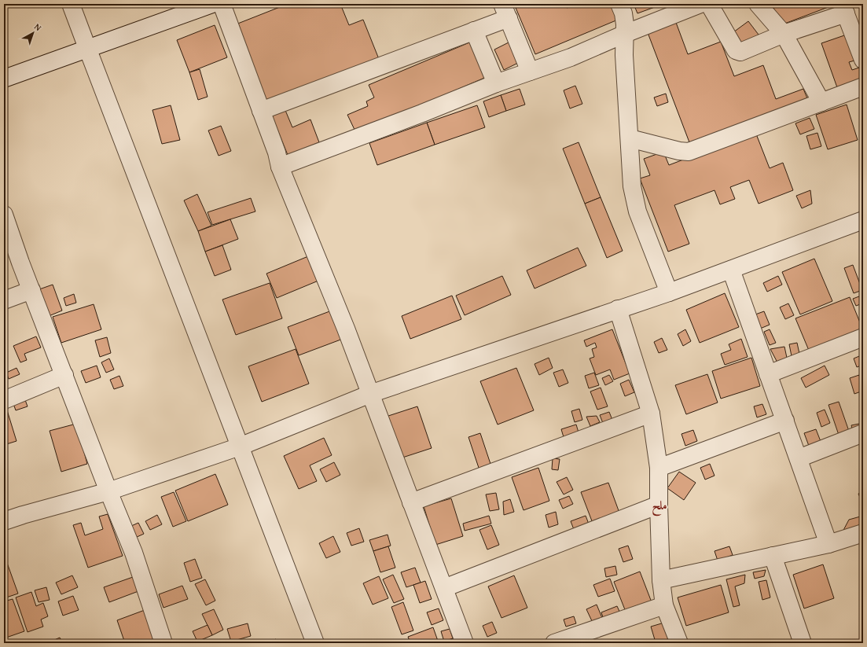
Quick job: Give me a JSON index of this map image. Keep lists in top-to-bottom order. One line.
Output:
{"districts":["ملح"],"north":"top right"}
